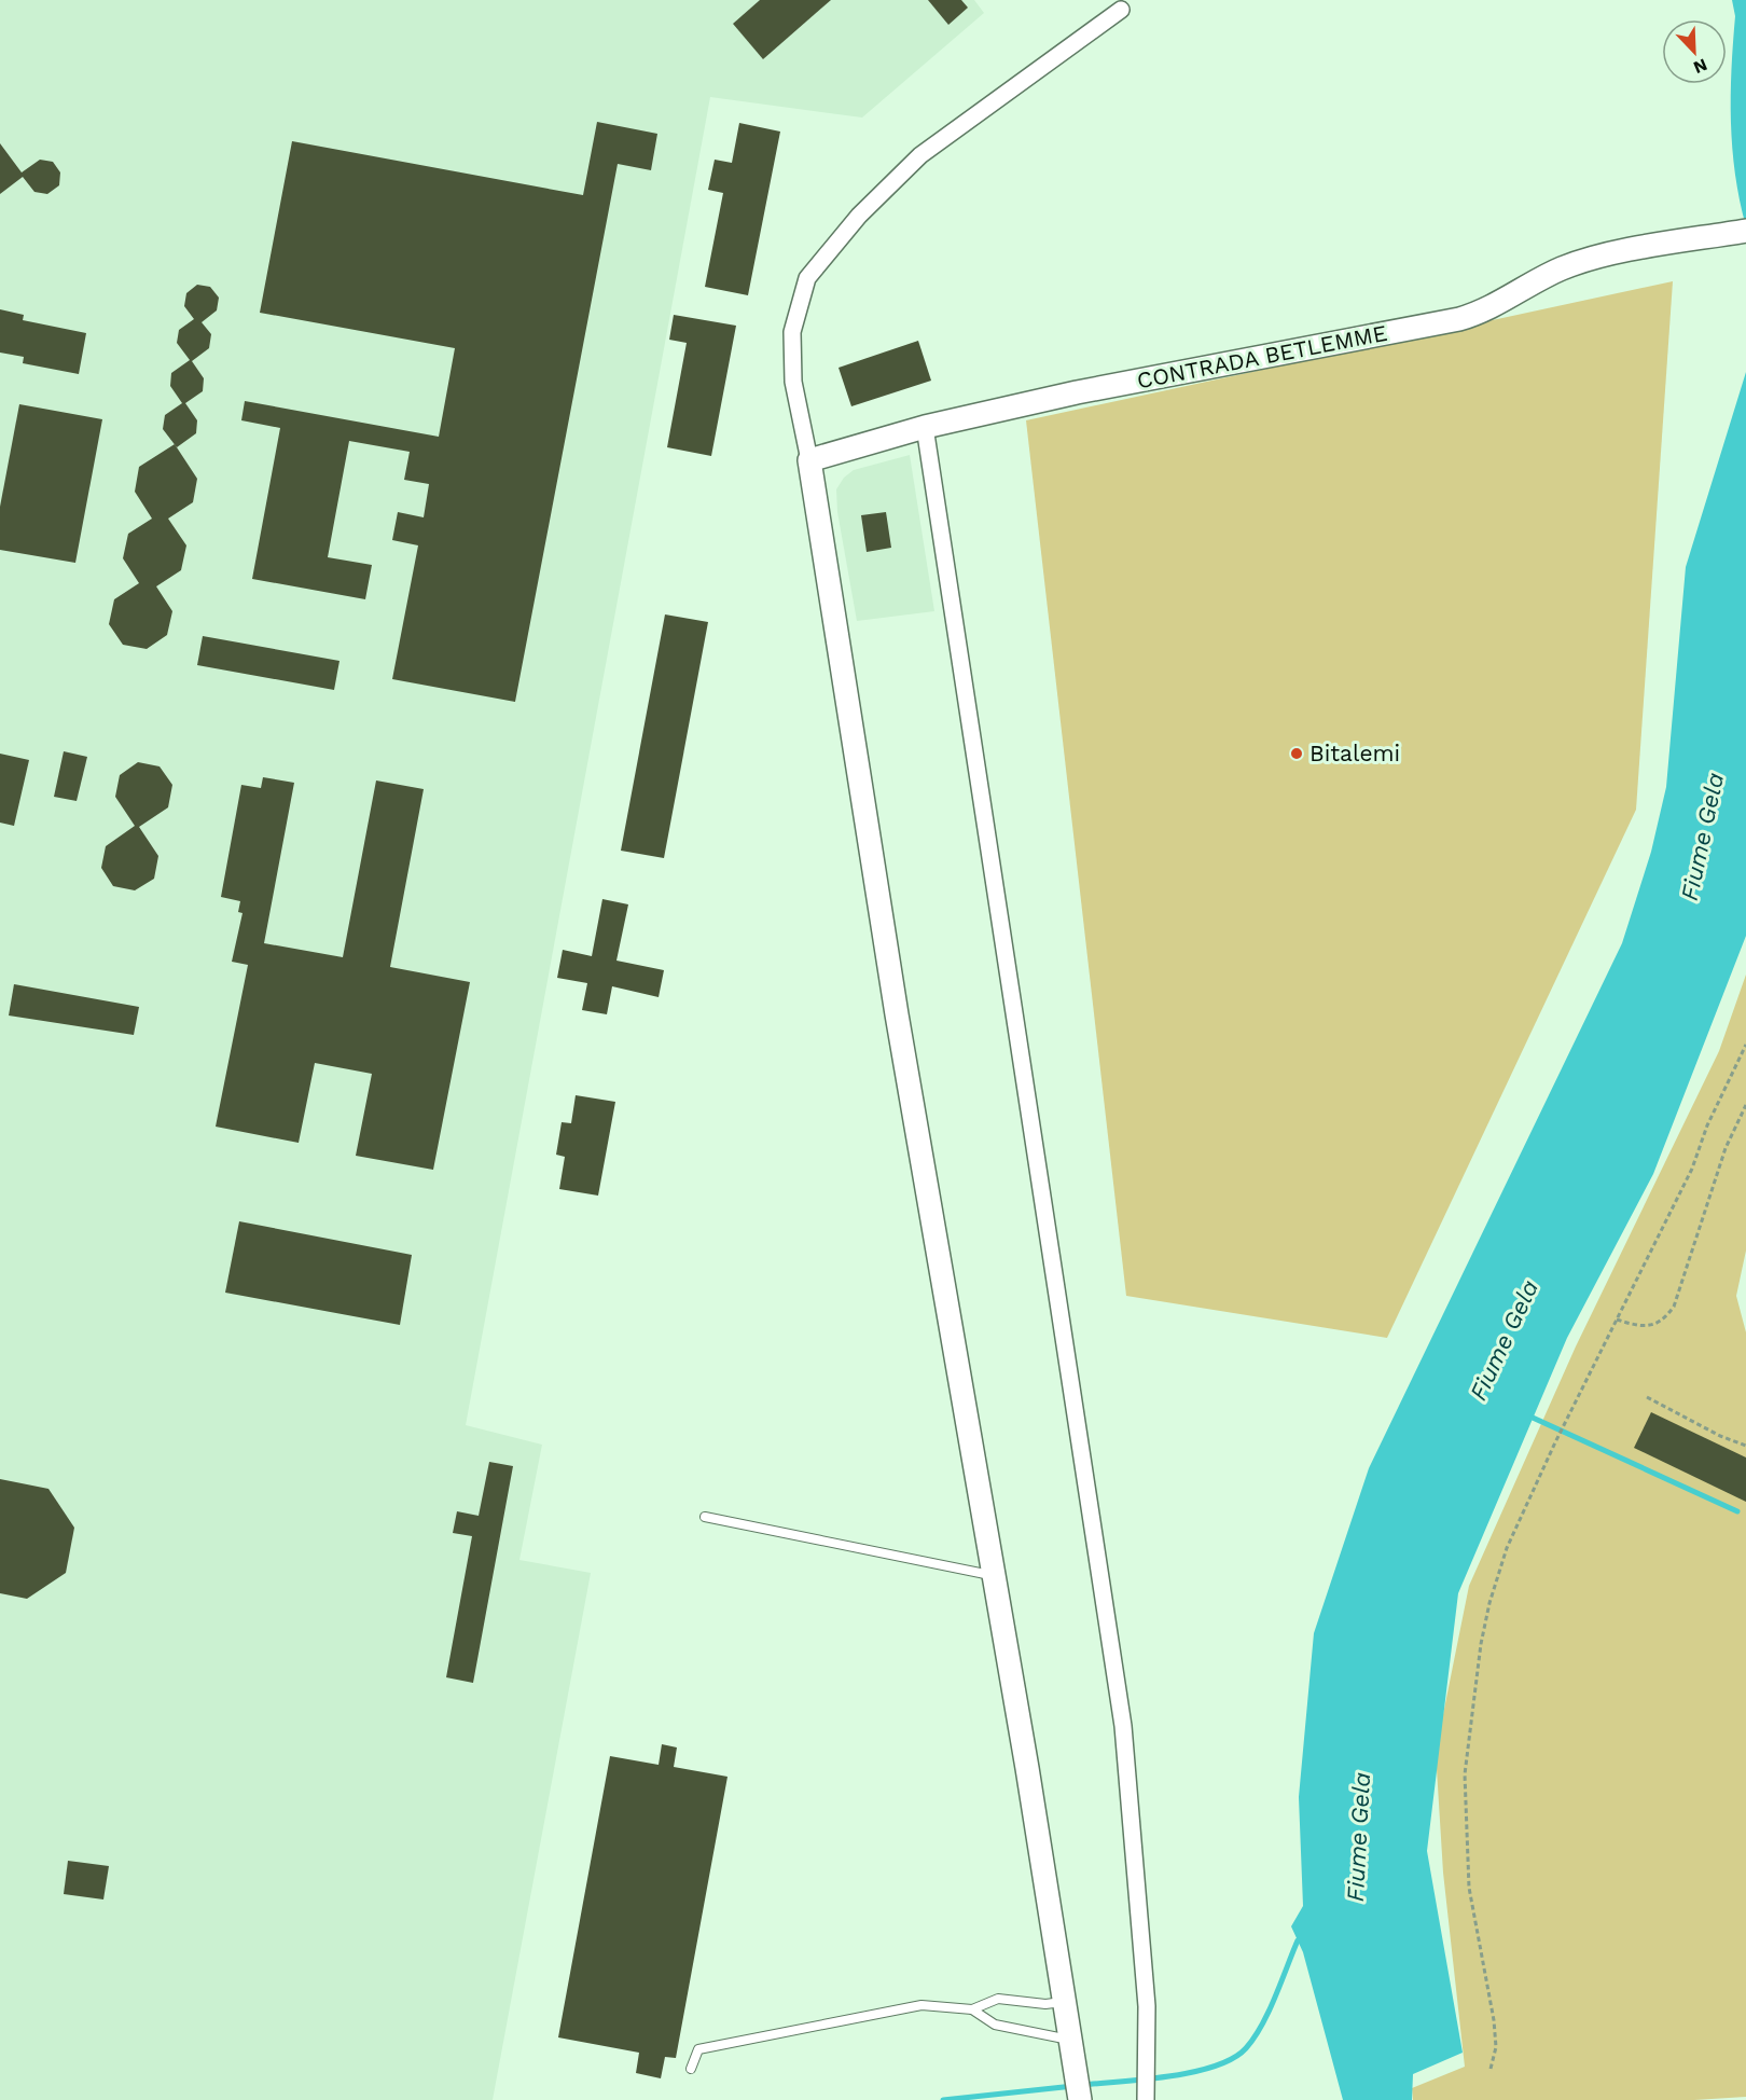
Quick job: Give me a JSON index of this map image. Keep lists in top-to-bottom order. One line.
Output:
{"streets":{"street":["CONTRADA BETLEMME"]},"water":["Fiume Gela"],"places":["Bitalemi"],"north":"bottom right"}
